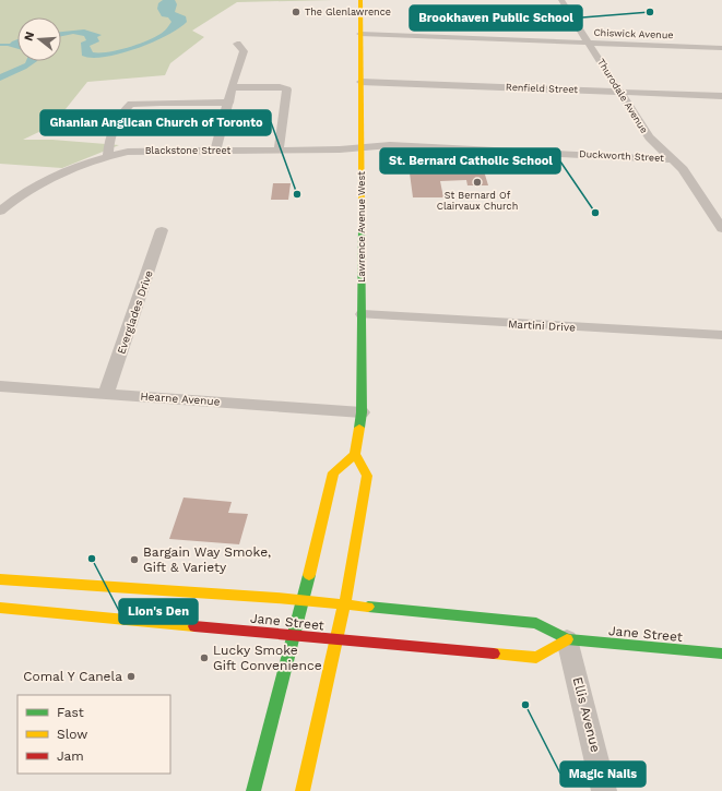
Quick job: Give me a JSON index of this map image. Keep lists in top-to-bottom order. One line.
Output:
{"streets":{"main road":["Lawrence Avenue West","Jane Street"],"street":["Chiswick Avenue","Renfield Street","Thurodale Avenue","Blackstone Street","Duckworth Street","Everglades Drive","Martini Drive","Hearne Avenue","Ellis Avenue"]},"crossings":[["Chiswick Avenue","Thurodale Avenue"],["Chiswick Avenue","Lawrence Avenue West"],["Renfield Street","Thurodale Avenue"],["Renfield Street","Lawrence Avenue West"],["Thurodale Avenue","Duckworth Street"],["Blackstone Street","Duckworth Street"],["Blackstone Street","Lawrence Avenue West"],["Duckworth Street","Lawrence Avenue West"],["Lawrence Avenue West","Martini Drive"],["Lawrence Avenue West","Hearne Avenue"],["Everglades Drive","Hearne Avenue"],["Jane Street","Ellis Avenue"]],"places":["The Glenlawrence","Brookhaven Public School","St Bernard Of Clairvaux Church","Ghanian Anglican Church of Toronto","St. Bernard Catholic School","Lion's Den","Bargain Way Smoke, Gift & Variety","Lucky Smoke Gift Convenience","Comal Y Canela","Magic Nails"],"legend":["Fast","Slow","Jam"],"north":"left"}
